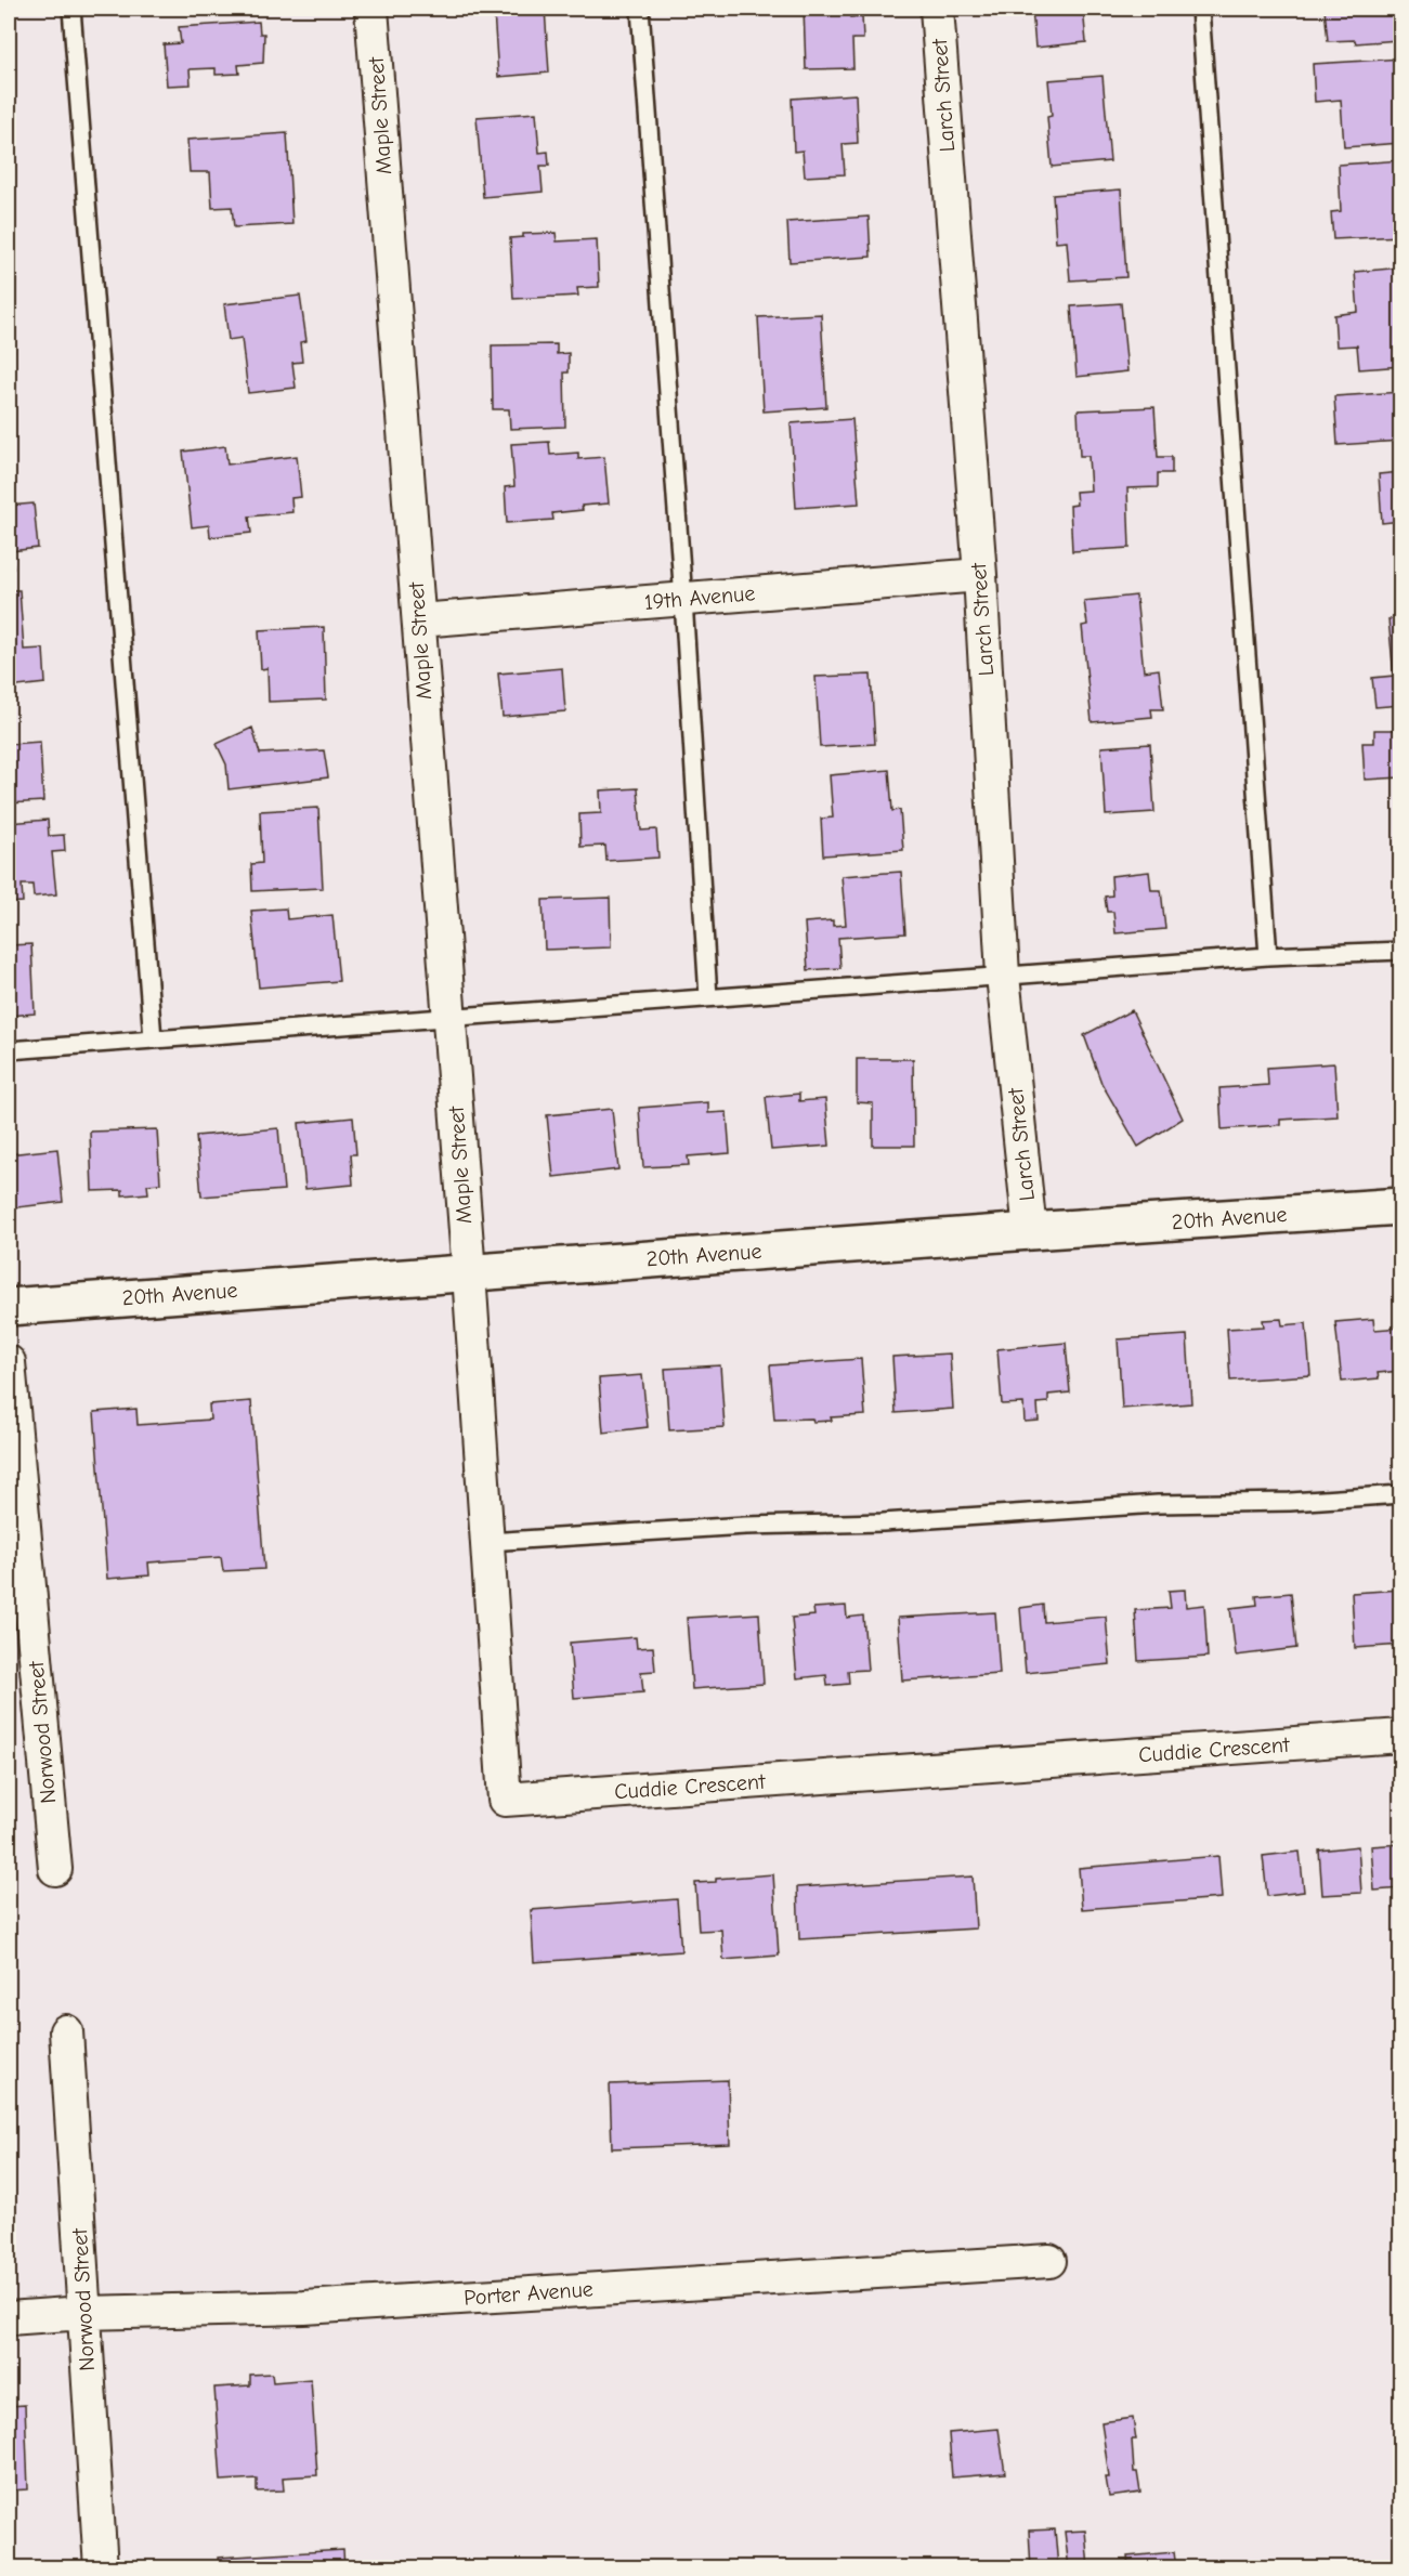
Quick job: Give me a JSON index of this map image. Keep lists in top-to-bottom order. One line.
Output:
{"streets":{"street":["Larch Street","Maple Street","19th Avenue","20th Avenue","Norwood Street","Cuddie Crescent","Porter Avenue"]},"crossings":[["Larch Street","19th Avenue"],["Larch Street","20th Avenue"],["Maple Street","19th Avenue"],["Maple Street","20th Avenue"],["Maple Street","Cuddie Crescent"],["20th Avenue","Cuddie Crescent"],["Norwood Street","Porter Avenue"]]}
